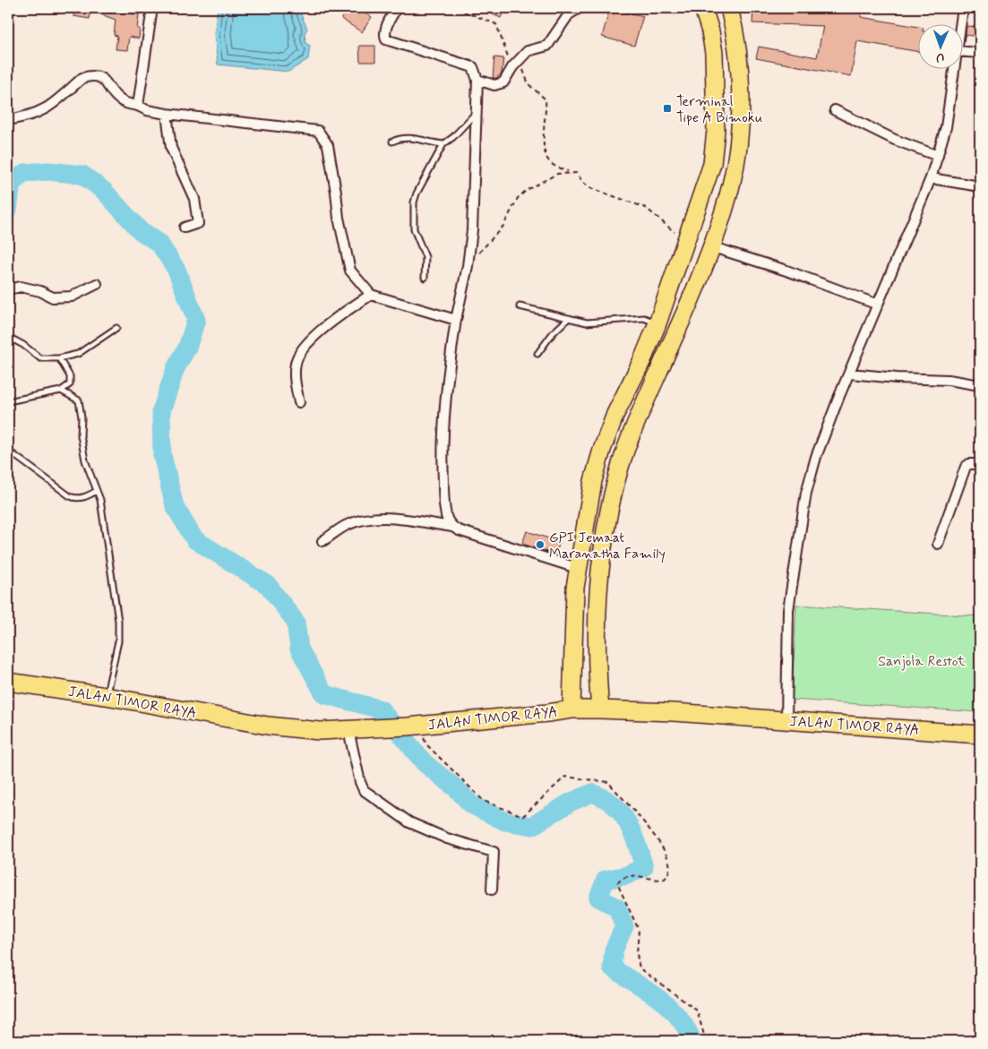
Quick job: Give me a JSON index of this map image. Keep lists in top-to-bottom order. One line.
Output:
{"streets":{"highway":["JALAN TIMOR RAYA"]},"parks":["Sanjola Restot"],"places":{"transit":["Terminal Tipe A Bimoku"],"other":["GPI Jemaat Maranatha Family"]},"north":"bottom"}
